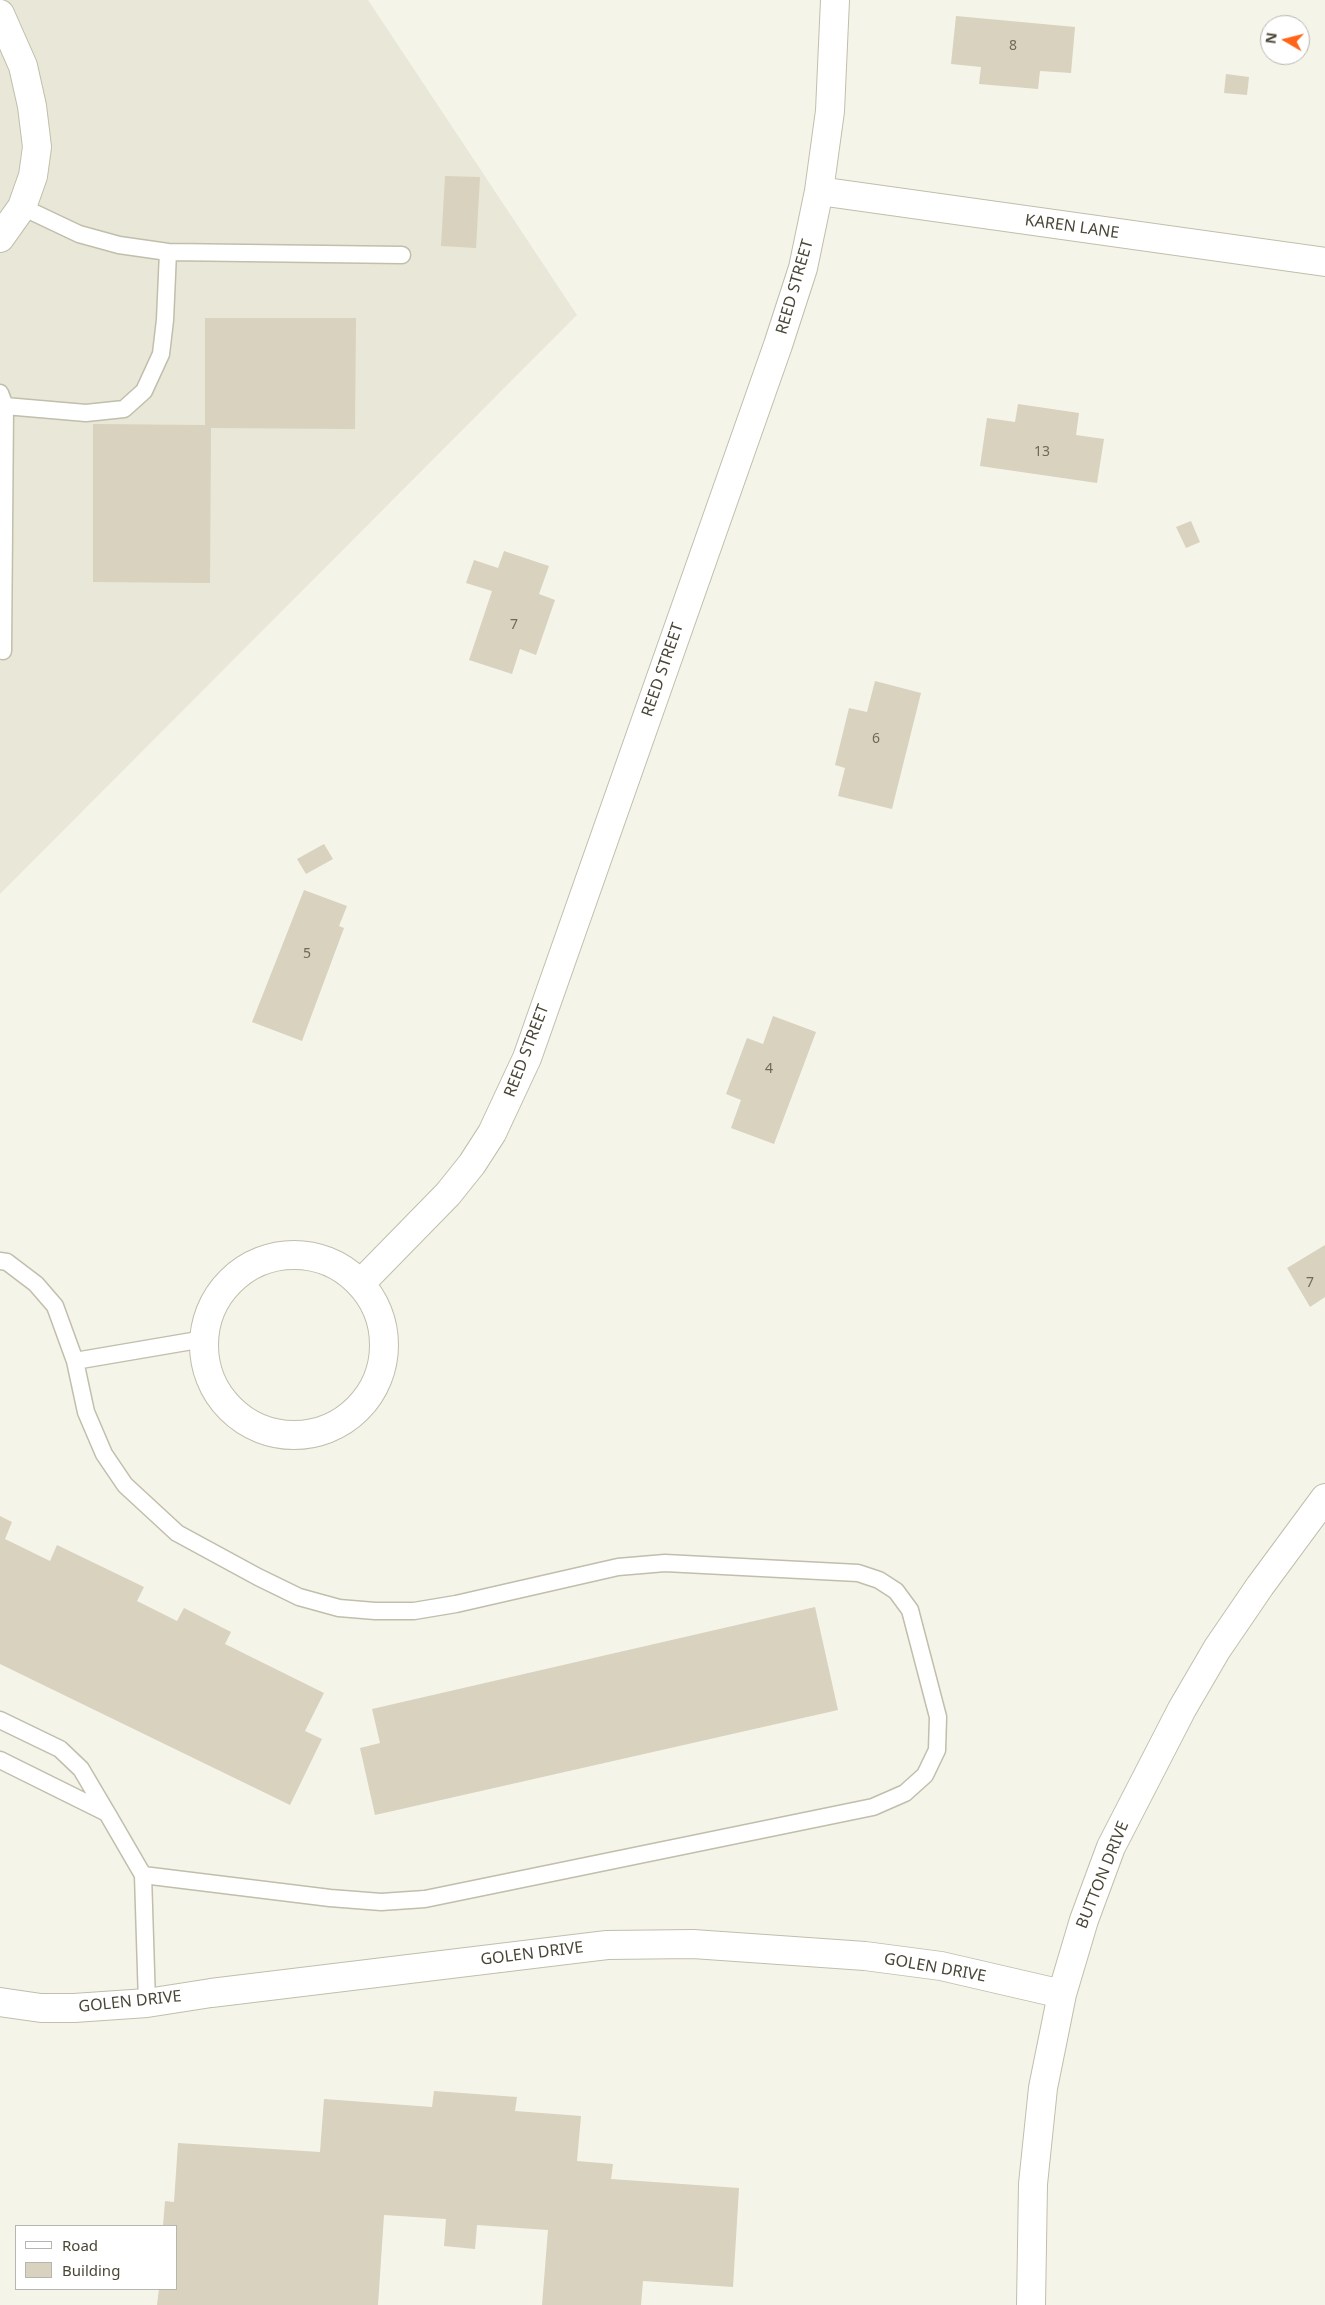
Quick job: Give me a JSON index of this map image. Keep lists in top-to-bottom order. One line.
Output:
{"streets":{"street":["KAREN LANE","REED STREET","BUTTON DRIVE","GOLEN DRIVE"]},"crossings":[["KAREN LANE","REED STREET"],["BUTTON DRIVE","GOLEN DRIVE"]],"house_numbers":["8","13","7","6","5","4","7"],"legend":["Road","Building"],"north":"left"}
